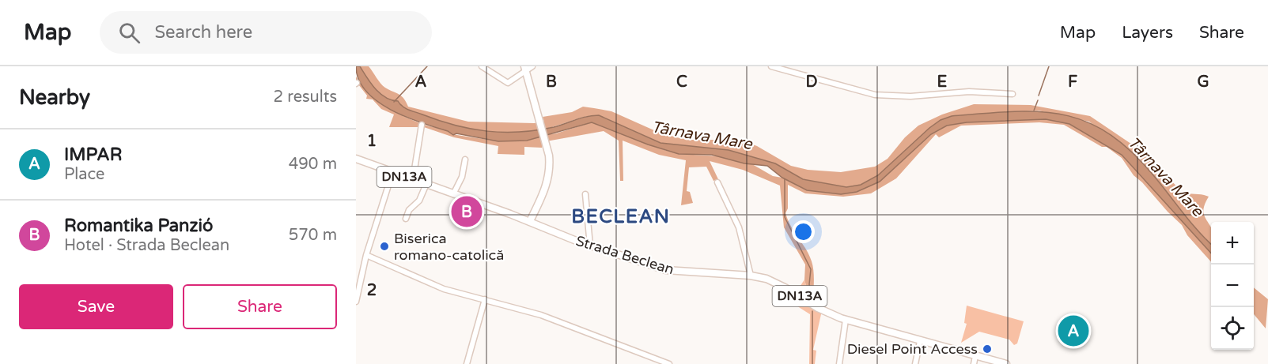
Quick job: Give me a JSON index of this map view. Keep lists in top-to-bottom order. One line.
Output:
{"streets":{"main road":["DN13A","Strada Beclean"]},"districts":["BECLEAN"],"water":["Târnava Mare"],"places":["Biserica romano-catolică","Diesel Point Access"],"page":{"header":"Map","search":"Search here","nav":["Map","Layers","Share"],"heading":["Nearby","2 results"],"list":[{"mark":"A","name":"IMPAR","note":"Place","value":"490 m"},{"mark":"B","name":"Romantika Panzió","note":"Hotel · Strada Beclean","value":"570 m"}],"pins":["B","A"],"map_buttons":["+","−"],"buttons":["Save","Share"]},"grid":{"columns":["A","B","C","D","E","F","G"],"rows":["1","2"]}}
